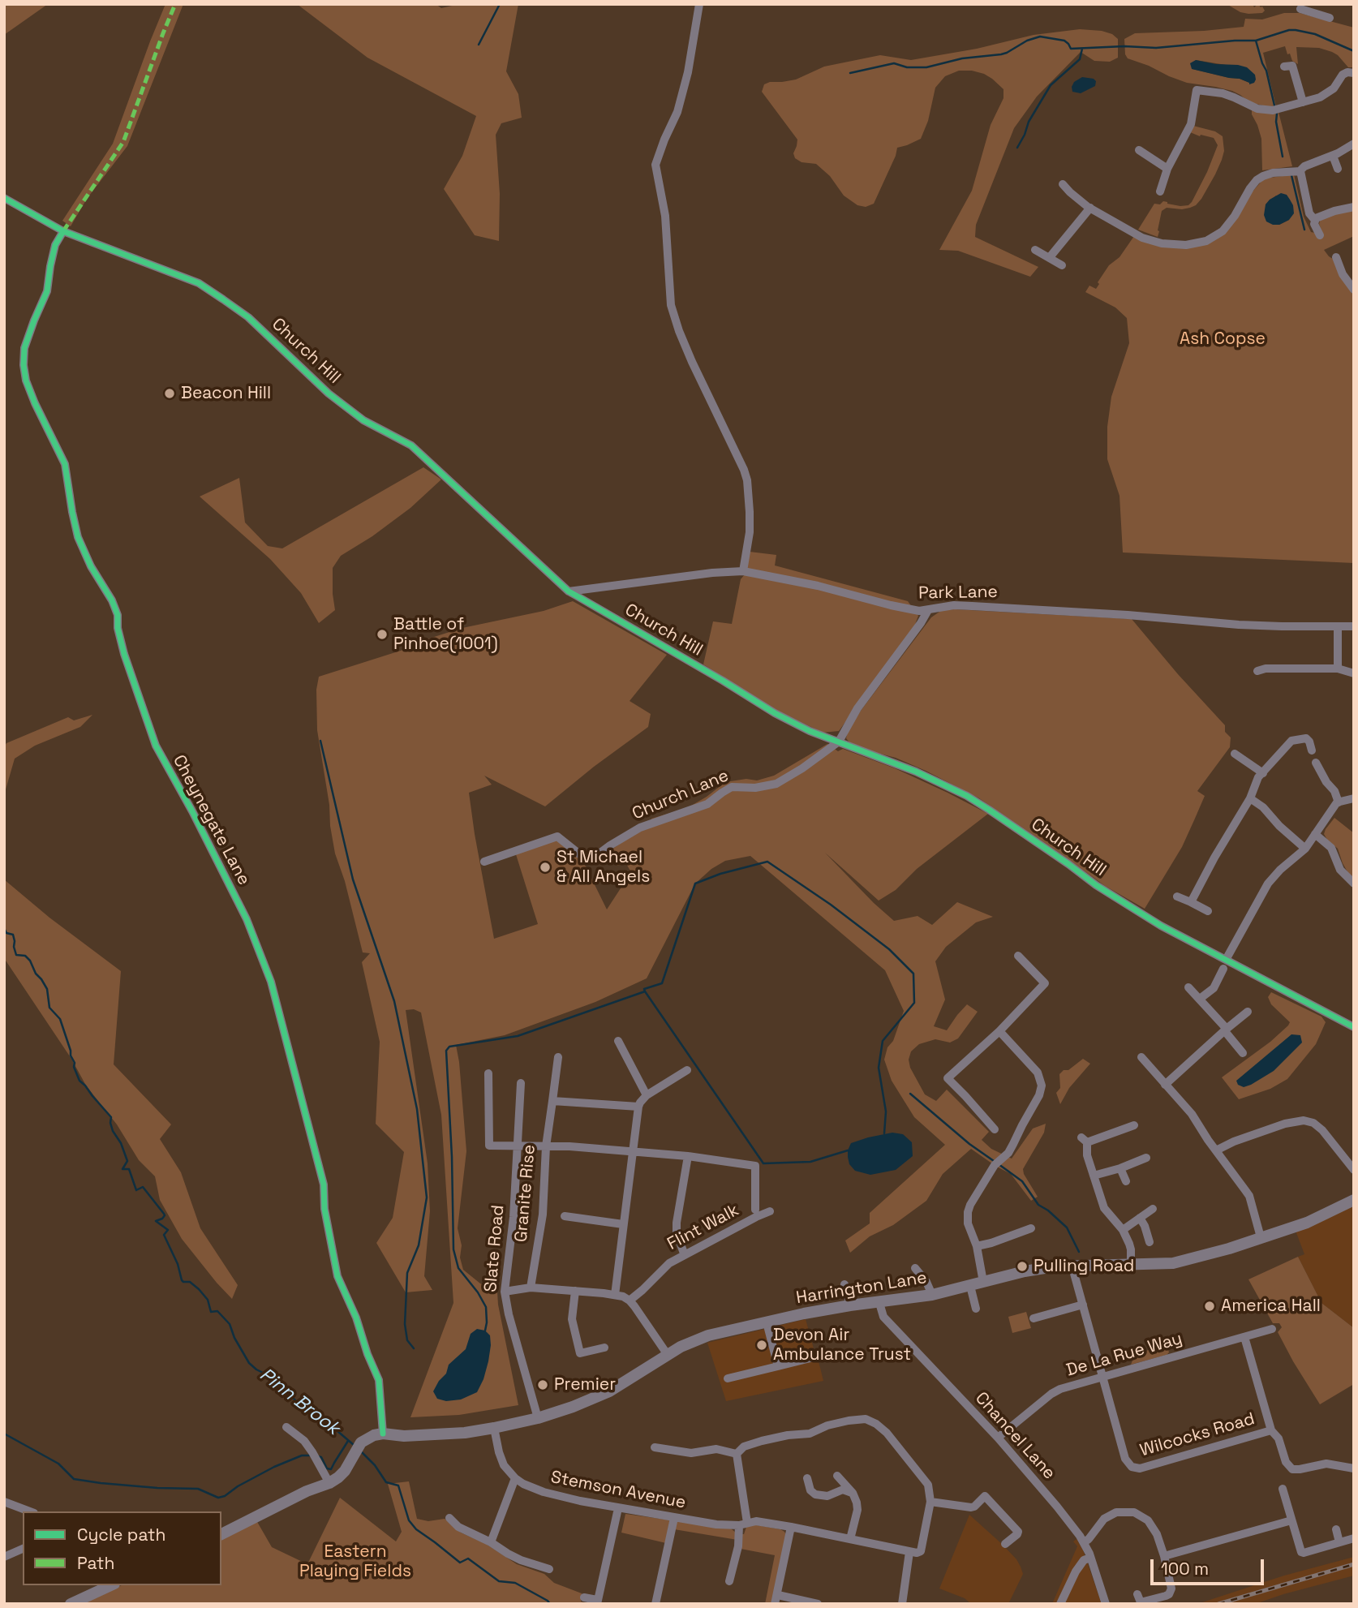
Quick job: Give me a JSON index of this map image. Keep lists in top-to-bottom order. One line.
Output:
{"streets":{"street":["Church Hill","Park Lane","Church Lane","Cheynegate Lane","Granite Rise","Flint Walk","Slate Road","Harrington Lane","De La Rue Way","Wilcocks Road","Chancel Lane","Stemson Avenue"]},"crossings":[["Church Hill","Park Lane"],["Church Hill","Church Lane"],["Church Hill","Cheynegate Lane"],["Park Lane","Church Lane"],["Cheynegate Lane","Harrington Lane"],["Slate Road","Harrington Lane"],["Harrington Lane","Chancel Lane"],["De La Rue Way","Wilcocks Road"],["De La Rue Way","Chancel Lane"]],"water":["Pinn Brook"],"parks":["Ash Copse","Eastern Playing Fields"],"places":["Beacon Hill","Battle of Pinhoe(1001)","St Michael & All Angels","Pulling Road","America Hall","Devon Air Ambulance Trust","Premier"],"legend":["Cycle path","Path"],"scale_bar":"100 m"}
